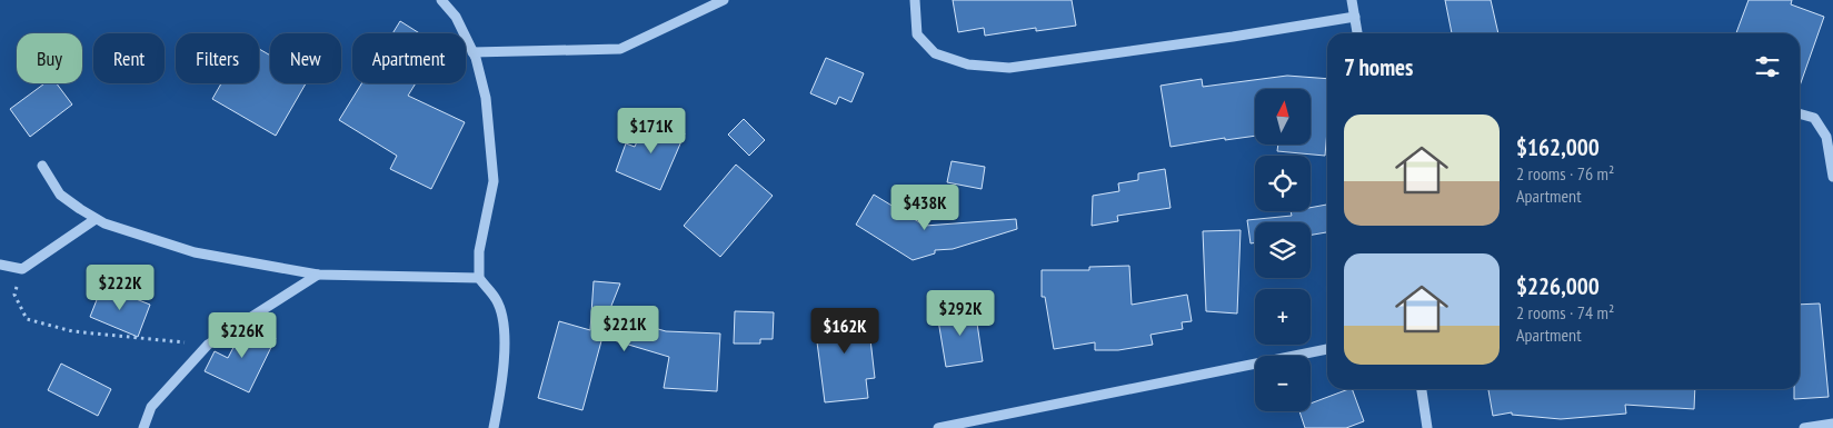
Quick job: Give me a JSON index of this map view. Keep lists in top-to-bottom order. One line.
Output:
{"north":"top","page":{"chip":["Buy","Rent","Filters","New","Apartment"],"heading":"7 homes","map_buttons":["+","−"],"list":[{"name":"$162,000","note":"2 rooms · 76 m² · Apartment"},{"name":"$226,000","note":"2 rooms · 74 m² · Apartment"}],"price":["$171K","$438K","$222K","$292K","$221K","$162K","$226K"]}}
